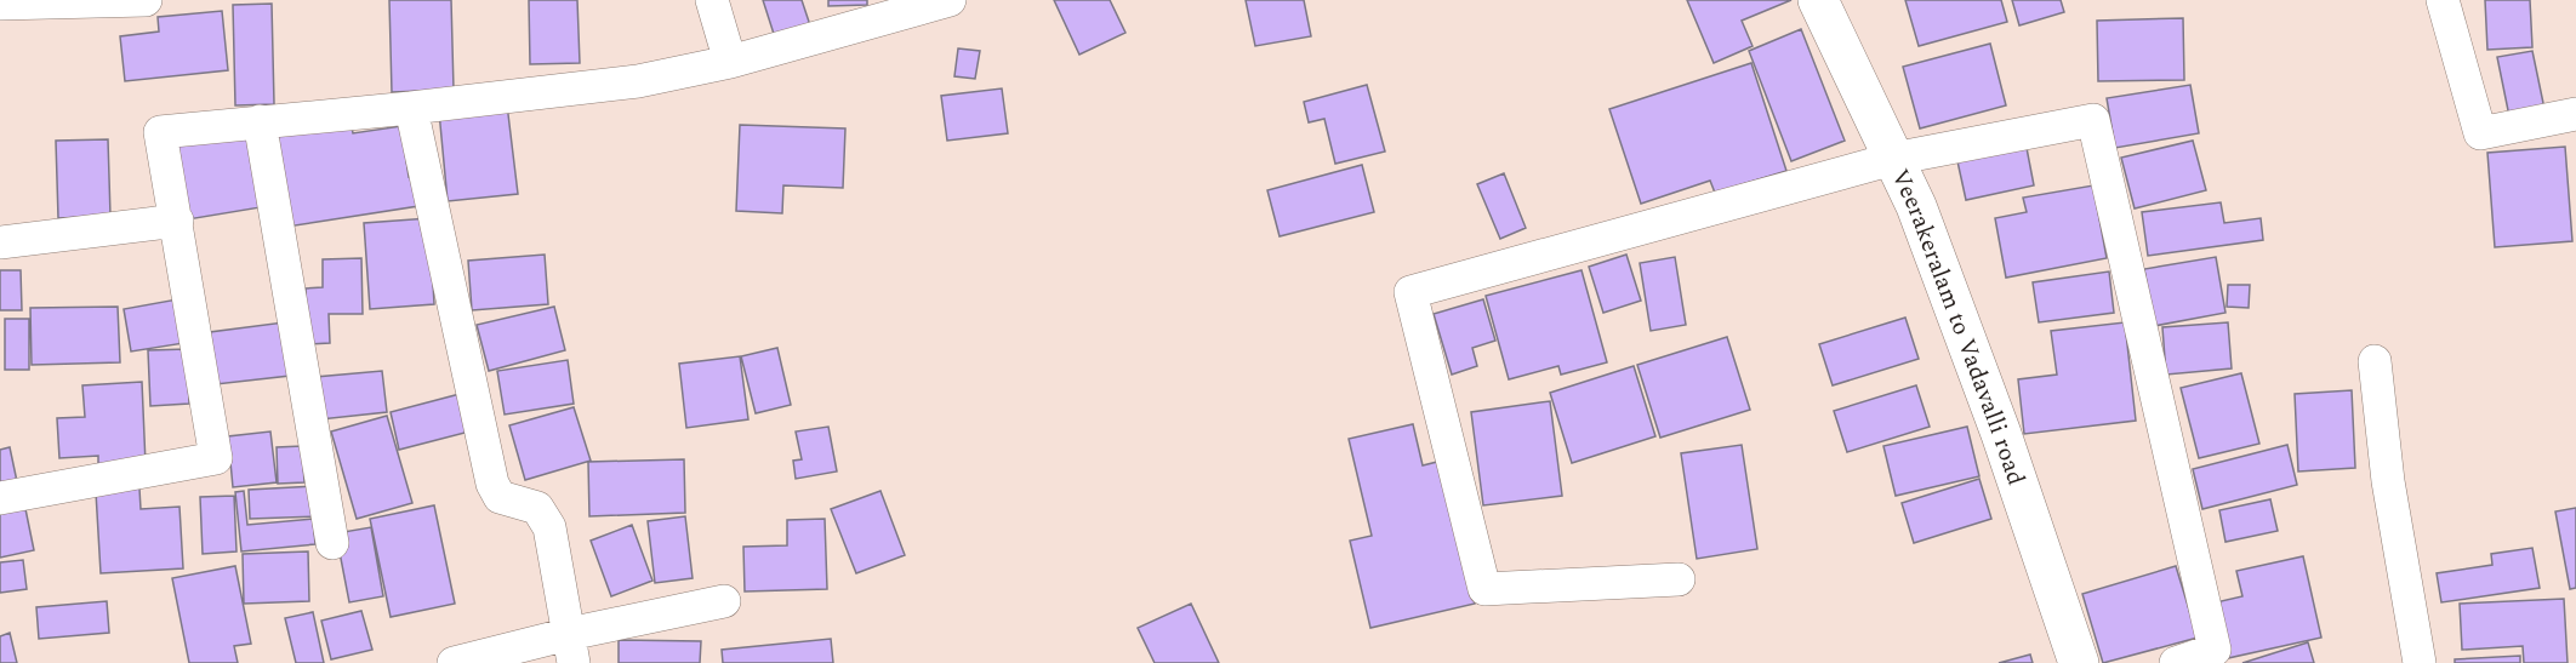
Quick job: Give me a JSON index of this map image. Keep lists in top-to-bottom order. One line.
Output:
{"streets":{"street":["Veerakeralam to Vadavalli road"]}}
